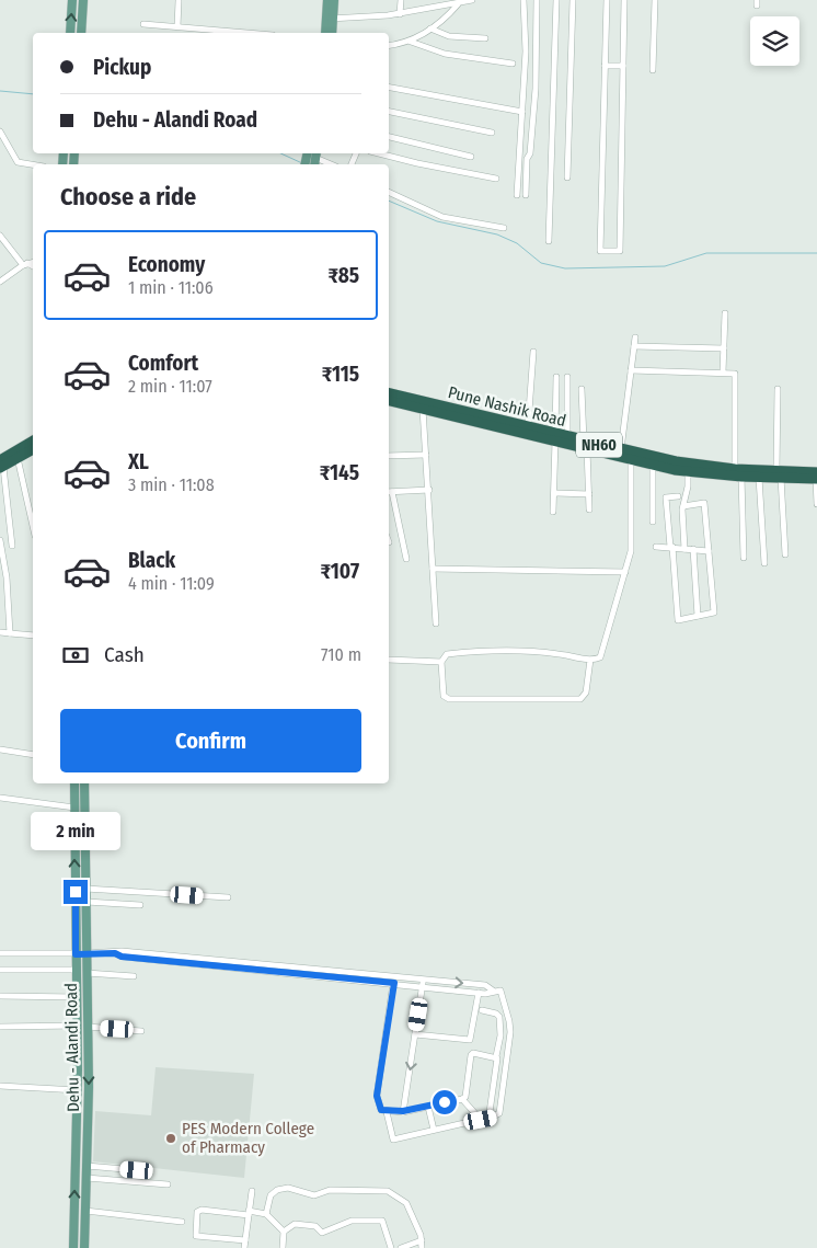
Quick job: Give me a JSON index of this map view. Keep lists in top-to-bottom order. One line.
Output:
{"streets":{"highway":["Pune Nashik Road","NH60"],"main road":["Dehu - Alandi Road"]},"places":["PES Modern College of Pharmacy"],"page":{"banner":["Pickup","Dehu - Alandi Road"],"heading":"Choose a ride","list":[{"name":"Economy","note":"1 min · 11:06","value":"₹85"},{"name":"Comfort","note":"2 min · 11:07","value":"₹115"},{"name":"XL","note":"3 min · 11:08","value":"₹145"},{"name":"Black","note":"4 min · 11:09","value":"₹107"}],"pay":["Cash","710 m"],"buttons":"Confirm","bubble":"2 min"}}
